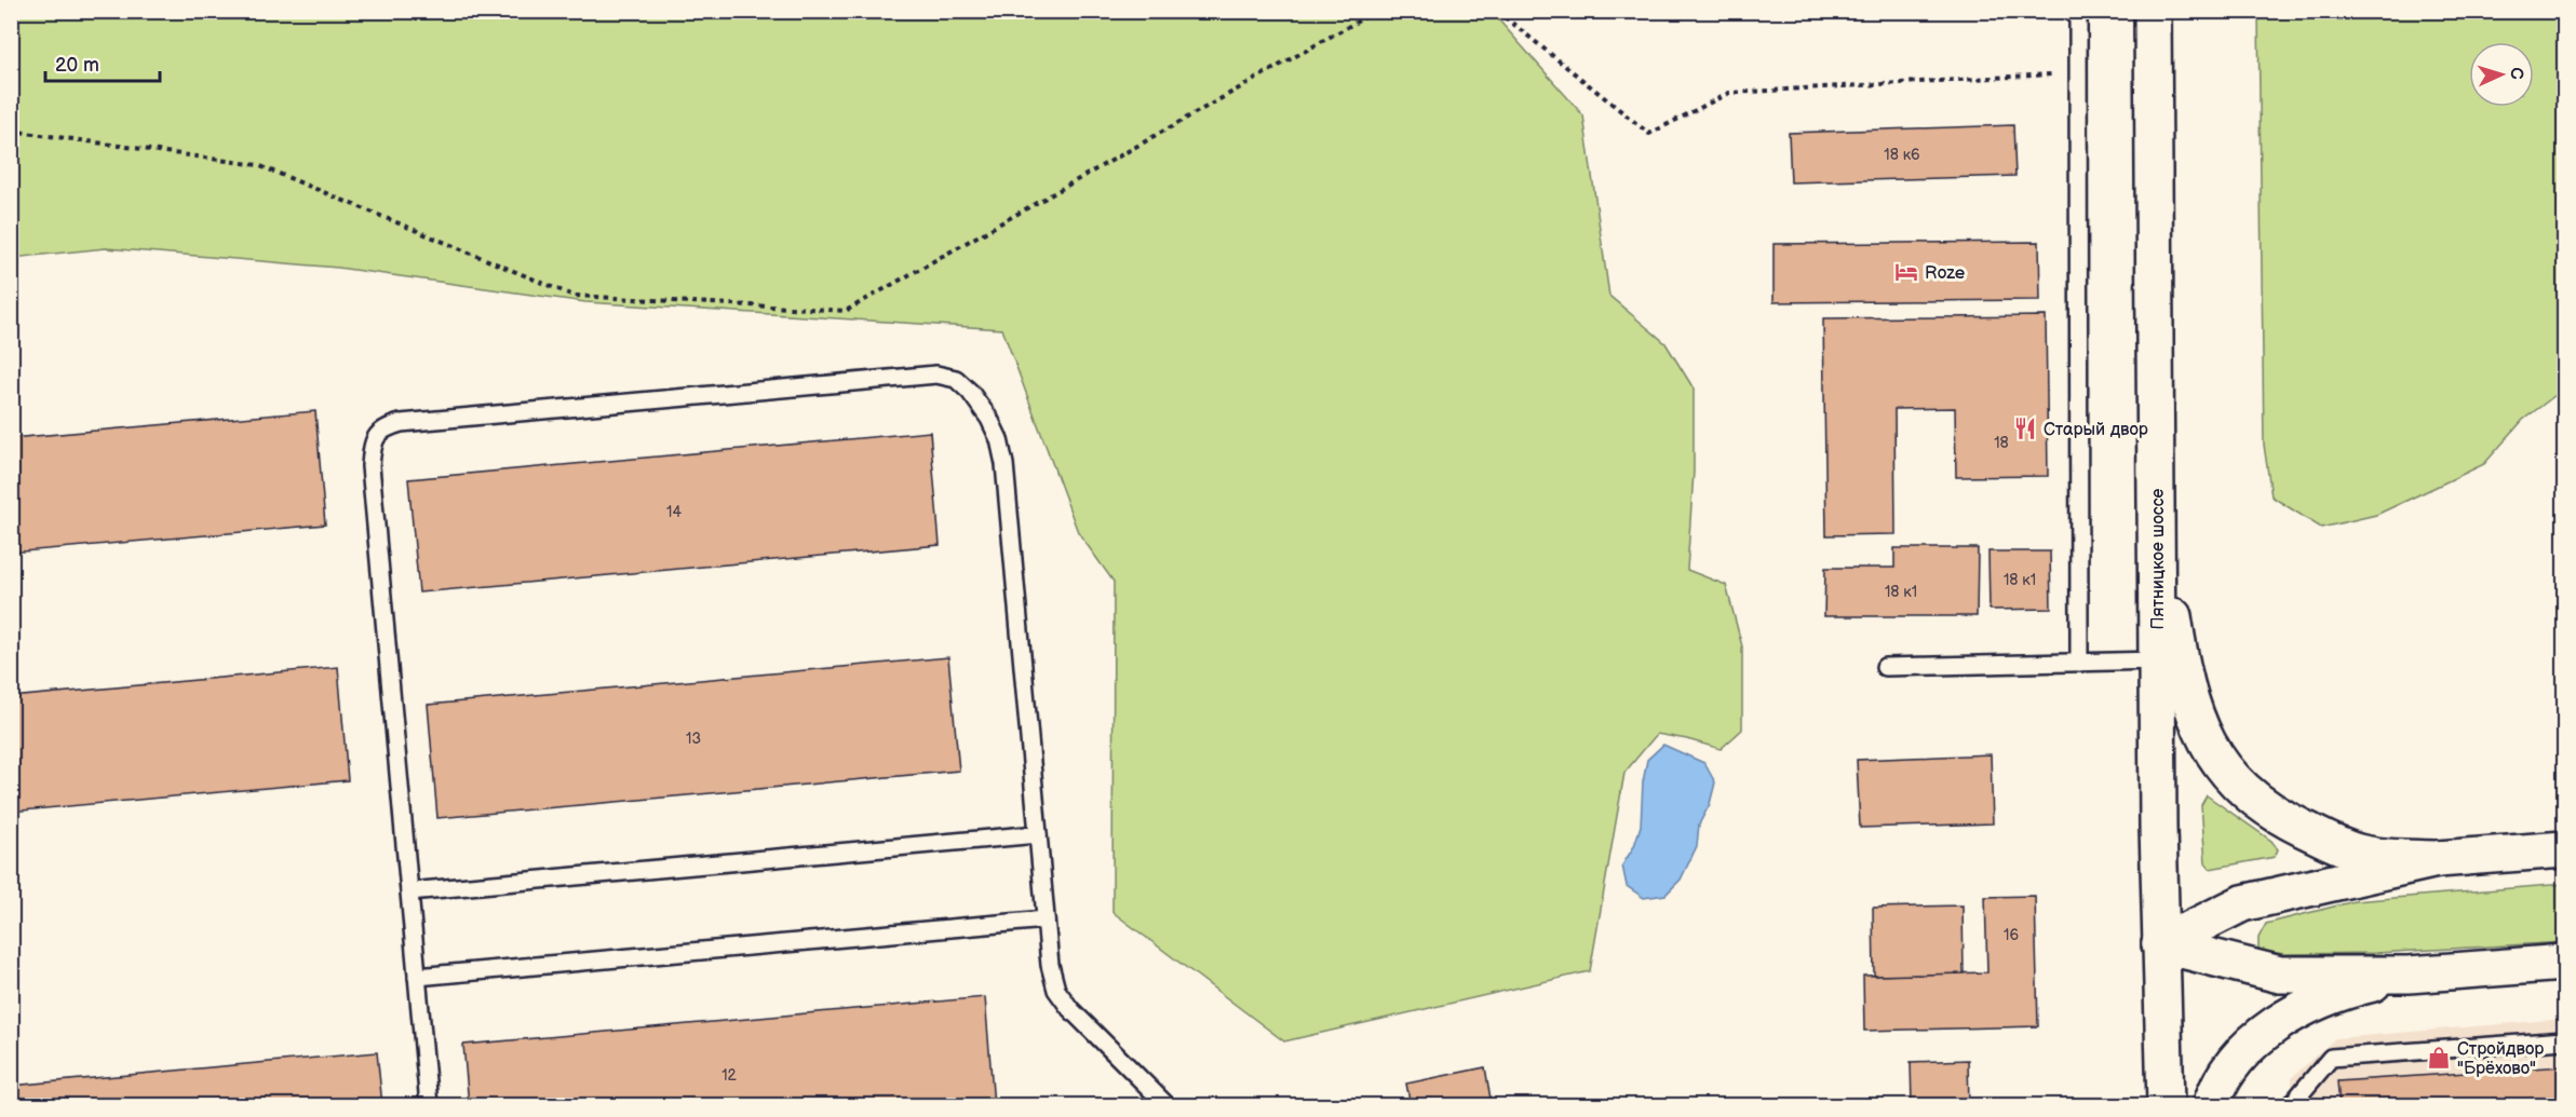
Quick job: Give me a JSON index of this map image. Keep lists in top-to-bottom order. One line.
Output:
{"streets":{"main road":["Пятницкое шоссе"]},"places":{"hotel":["Roze"],"restaurant":["Старый двор"],"shop":["Стройдвор \"Брёхово\""]},"house_numbers":["18 к6","18","14","18 к1","18 к1","13","16","12"],"scale_bar":"20 m","north":"right"}
